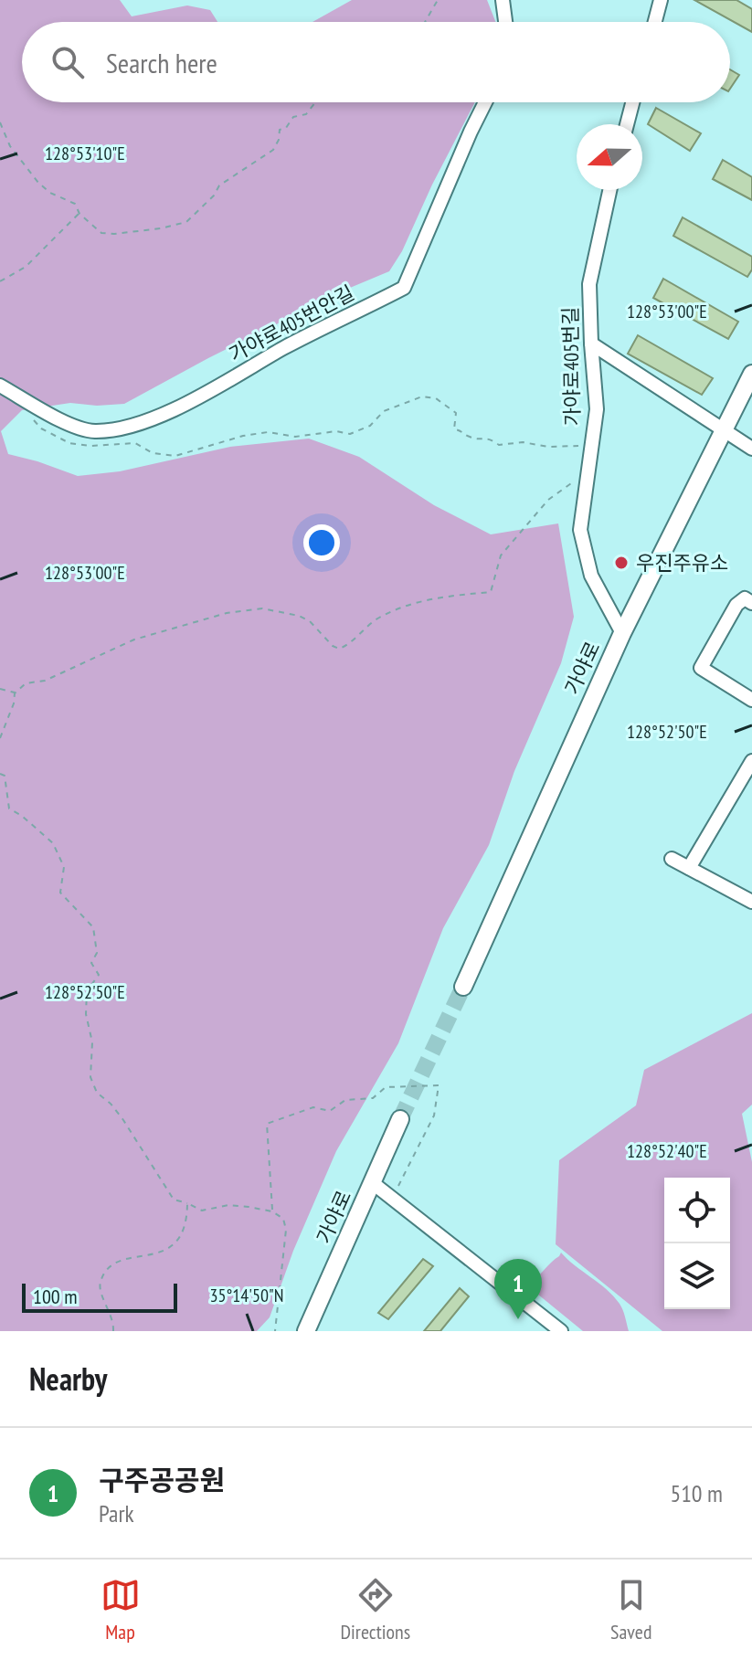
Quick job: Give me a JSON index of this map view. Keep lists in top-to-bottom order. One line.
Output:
{"streets":{"main road":["가야로"],"street":["가야로405번안길","가야로405번길"]},"crossings":[["가야로405번길","가야로"]],"places":["우진주유소"],"scale_bar":"100 m","north":"left","page":{"search":"Search here","pins":"1","scale":"100 m","heading":"Nearby","list":[{"mark":"1","name":"구주공공원","note":"Park","value":"510 m"}],"nav":["Map","Directions","Saved"]},"coordinates":["128°53'10\"E","128°53'00\"E","128°52'50\"E","128°52'40\"E","35°14'50\"N"]}
